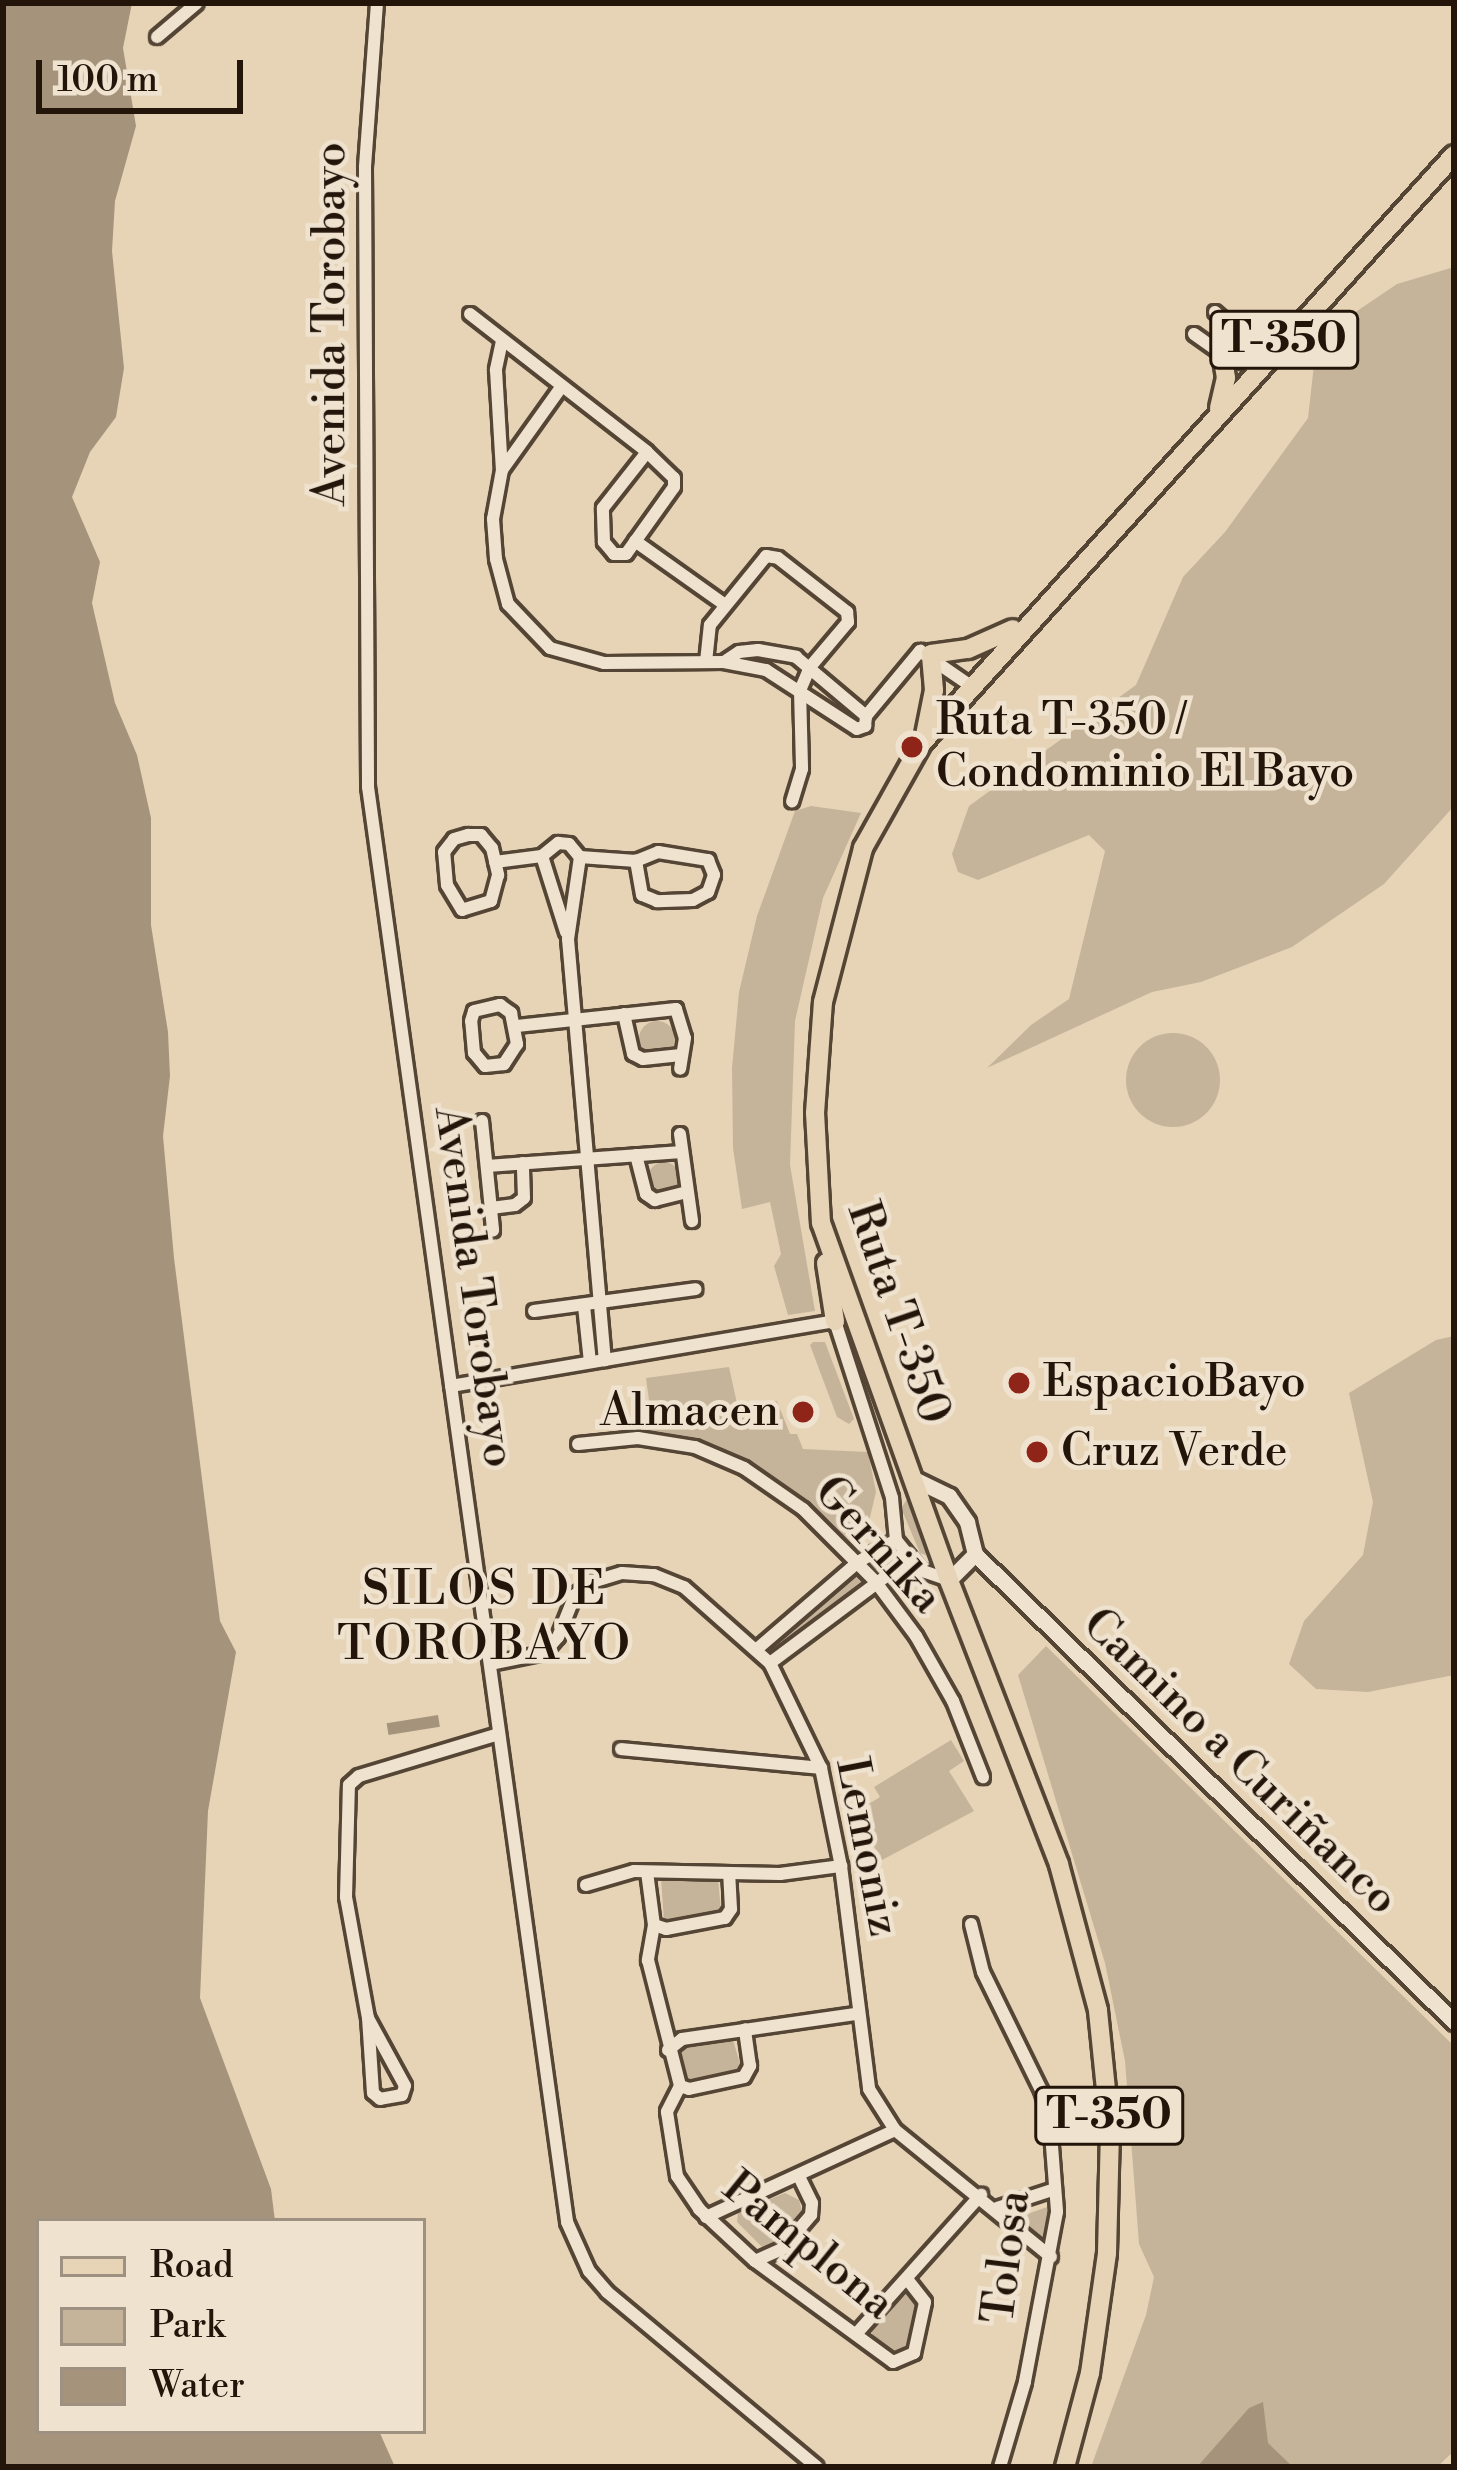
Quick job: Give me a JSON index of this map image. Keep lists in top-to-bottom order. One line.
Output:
{"streets":{"main road":["T-350","Ruta T-350"],"street":["Avenida Torobayo","Gernika","Camino a Curiñanco","Lemoniz","Pamplona","Tolosa"]},"crossings":[["Avenida Torobayo","Lemoniz"],["Ruta T-350","Camino a Curiñanco"],["Lemoniz","Tolosa"]],"districts":["SILOS DE TOROBAYO"],"places":["Ruta T-350 / Condominio El Bayo","EspacioBayo","Almacen","Cruz Verde"],"legend":["Road","Park","Water"],"scale_bar":"100 m"}
